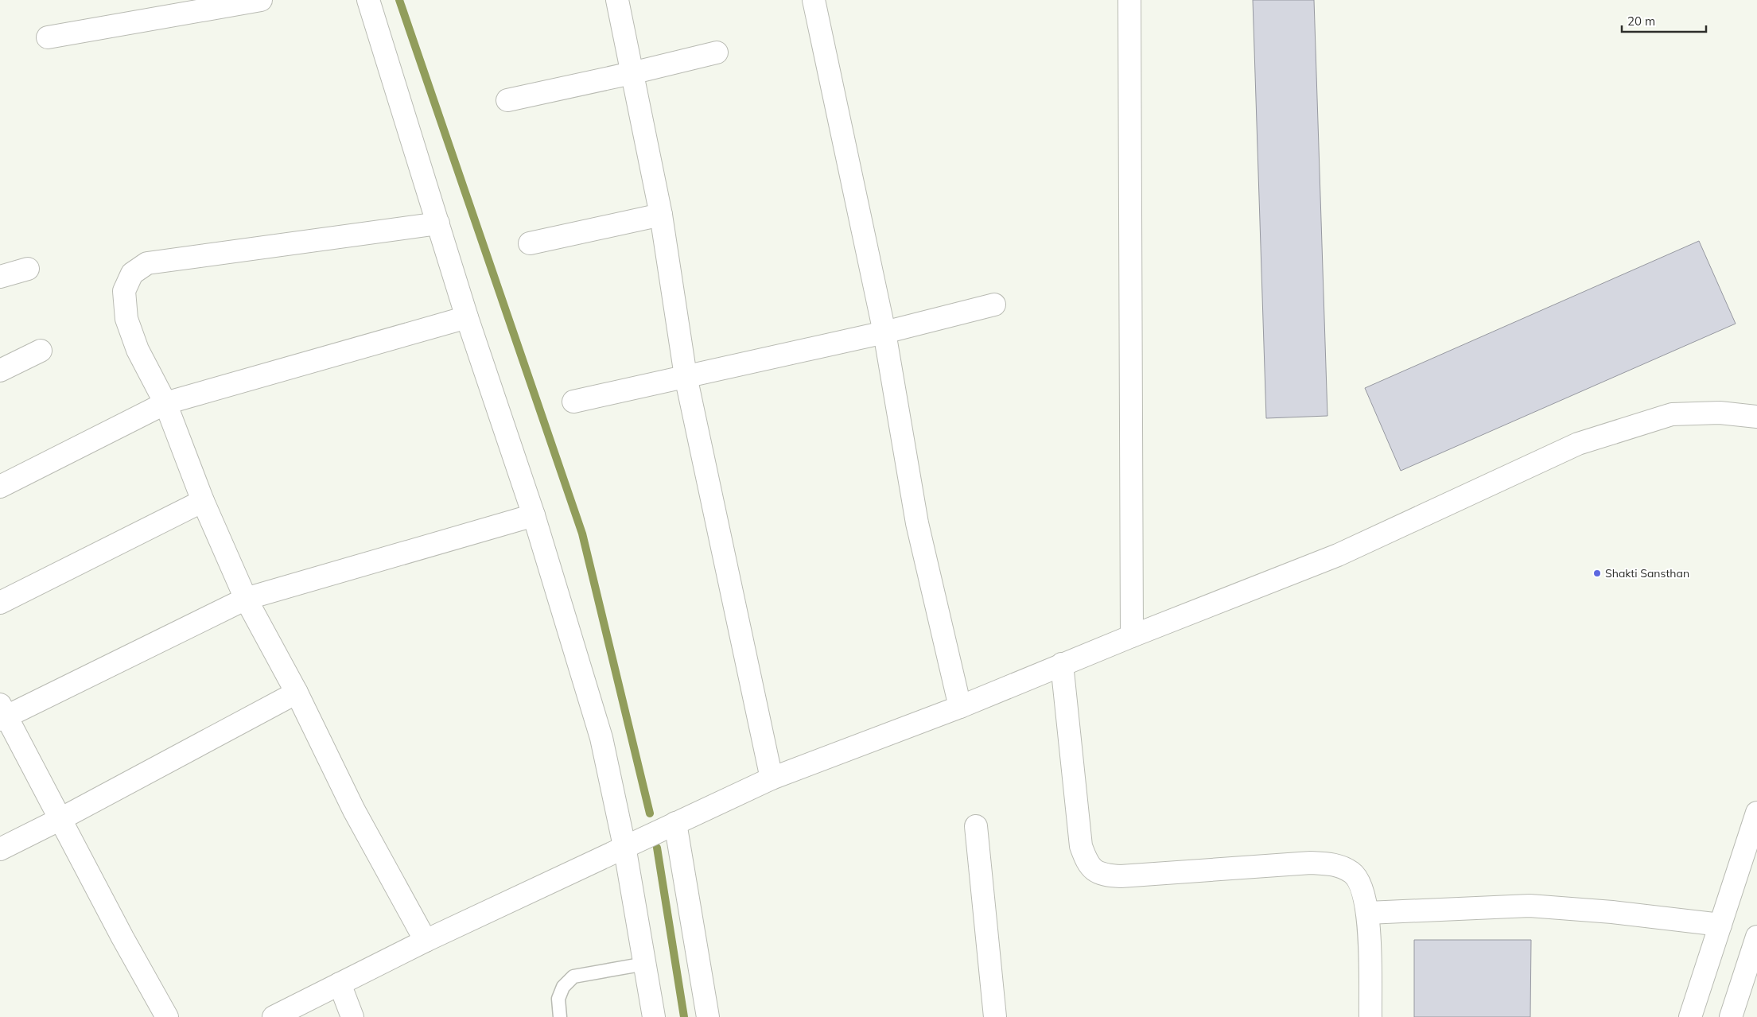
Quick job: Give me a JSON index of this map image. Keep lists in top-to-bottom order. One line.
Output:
{"places":["Shakti Sansthan"],"scale_bar":"20 m"}
